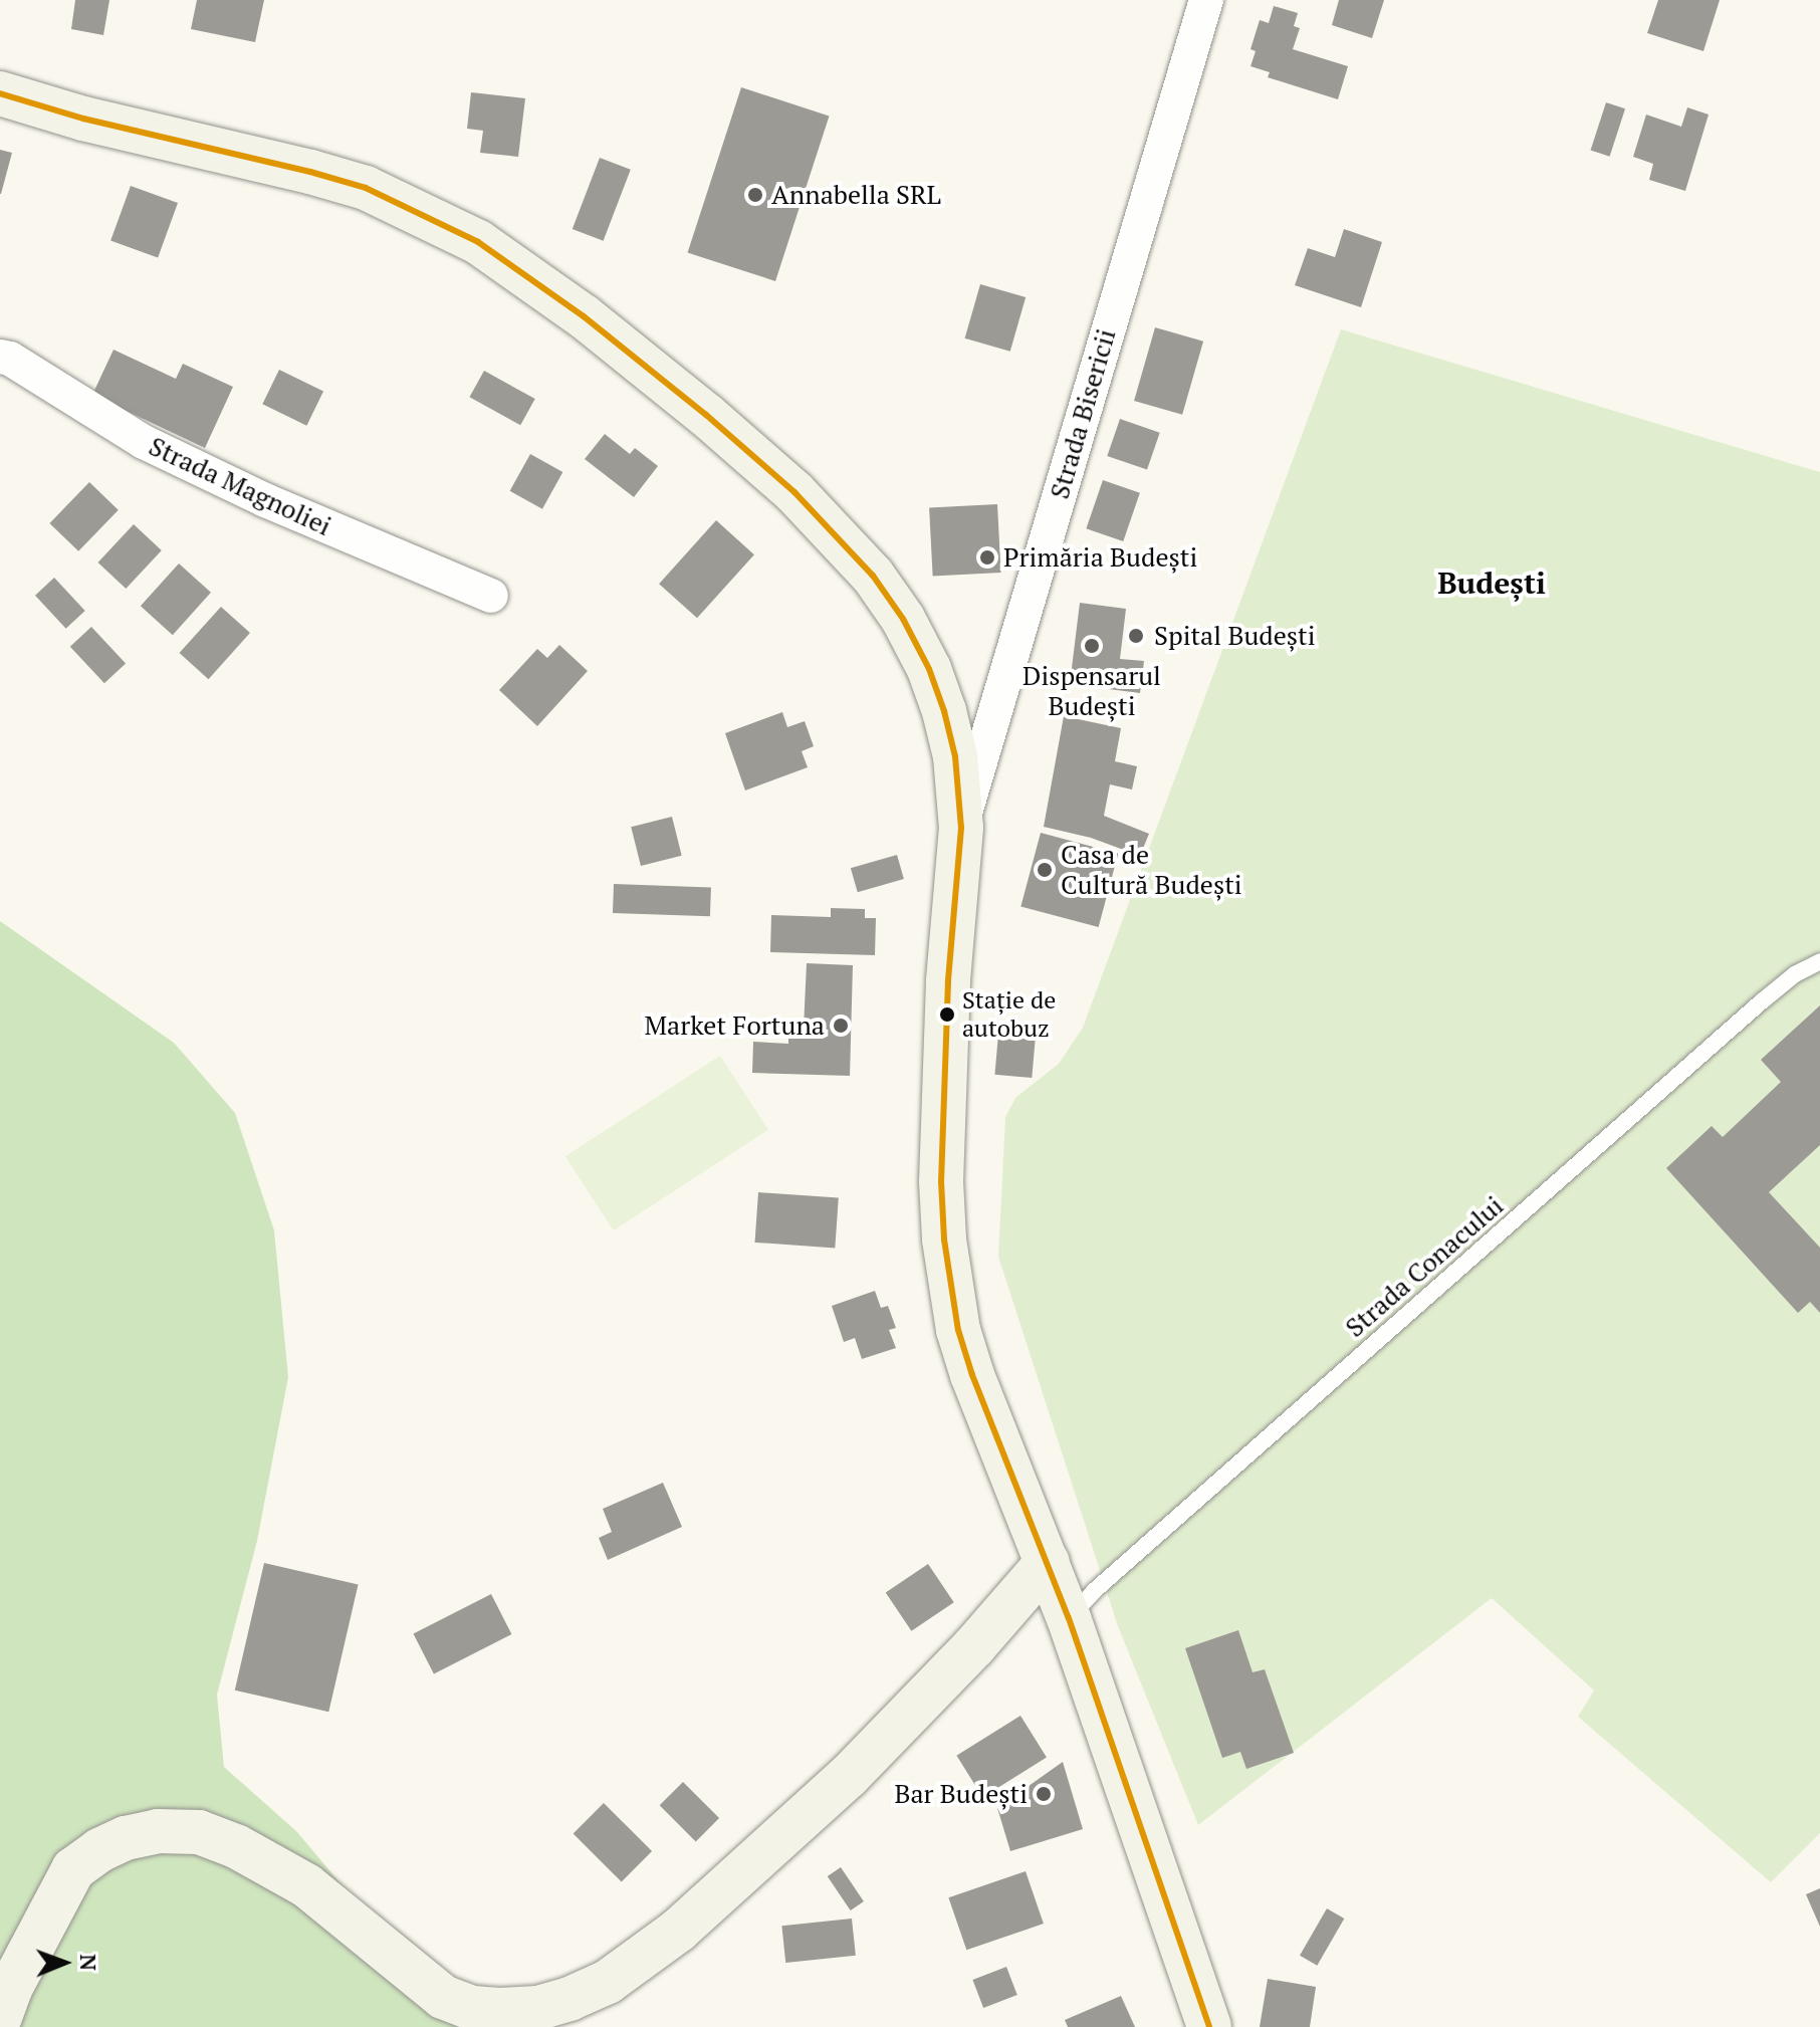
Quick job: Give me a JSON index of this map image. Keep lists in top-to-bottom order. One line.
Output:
{"streets":{"street":["Strada Bisericii","Strada Magnoliei"],"lane":["Strada Conacului"]},"districts":["Budești"],"places":["Annabella SRL","Primăria Budești","Spital Budești","Dispensarul Budești","Casa de Cultură Budești","Stație de autobuz","Market Fortuna","Bar Budești"],"north":"right"}
